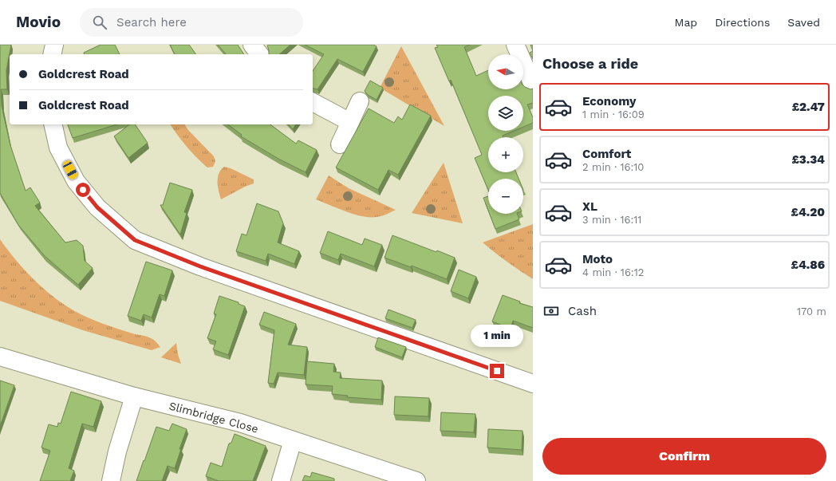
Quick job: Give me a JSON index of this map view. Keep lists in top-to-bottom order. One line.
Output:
{"streets":{"street":["Slimbridge Close"]},"north":"left","page":{"header":"Movio","search":"Search here","nav":["Map","Directions","Saved"],"heading":"Choose a ride","map_buttons":["+","−"],"banner":["Goldcrest Road","Goldcrest Road"],"list":[{"name":"Economy","note":"1 min · 16:09","value":"£2.47"},{"name":"Comfort","note":"2 min · 16:10","value":"£3.34"},{"name":"XL","note":"3 min · 16:11","value":"£4.20"},{"name":"Moto","note":"4 min · 16:12","value":"£4.86"}],"pay":["Cash","170 m"],"bubble":"1 min","buttons":"Confirm"}}
